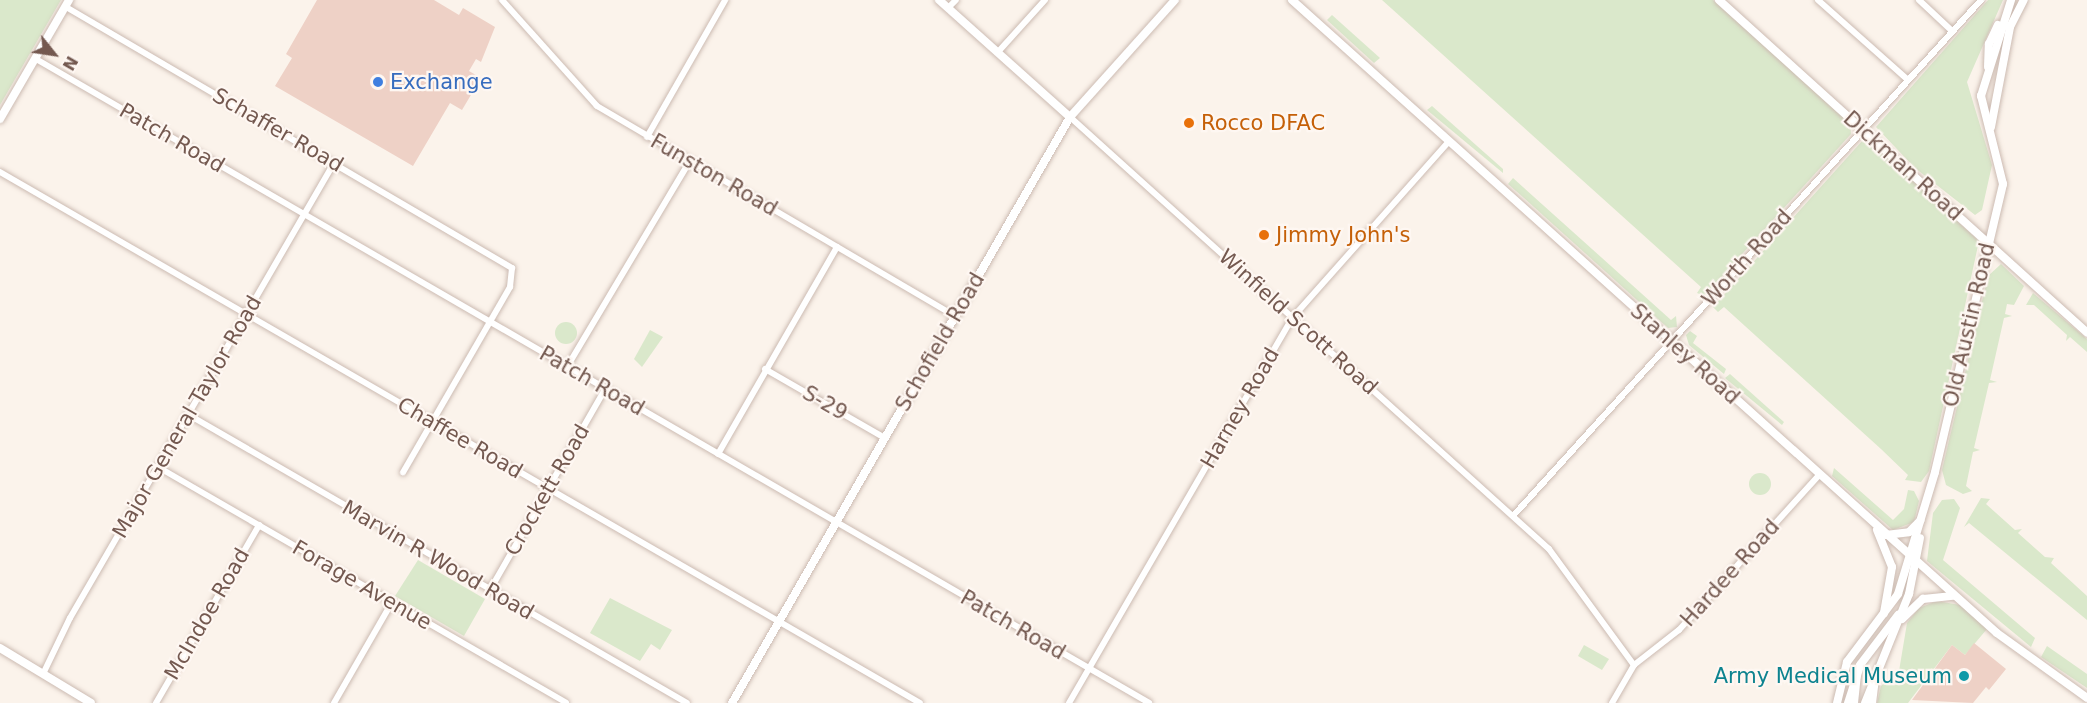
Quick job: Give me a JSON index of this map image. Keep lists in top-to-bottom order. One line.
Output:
{"streets":{"street":["Schaffer Road","Patch Road","Dickman Road","Funston Road","Worth Road","Winfield Scott Road","Old Austin Road","Schofield Road","Stanley Road","S-29","Harney Road","Major General Taylor Road","Chaffee Road","Crockett Road","Marvin R Wood Road","Hardee Road","Forage Avenue","McIndoe Road"]},"crossings":[["Schaffer Road","Patch Road"],["Schaffer Road","Major General Taylor Road"],["Patch Road","Schofield Road"],["Patch Road","Harney Road"],["Patch Road","Major General Taylor Road"],["Patch Road","Crockett Road"],["Dickman Road","Worth Road"],["Dickman Road","Old Austin Road"],["Funston Road","Schofield Road"],["Worth Road","Winfield Scott Road"],["Worth Road","Stanley Road"],["Winfield Scott Road","Schofield Road"],["Winfield Scott Road","Harney Road"],["Winfield Scott Road","Hardee Road"],["Old Austin Road","Stanley Road"],["Schofield Road","S-29"],["Schofield Road","Chaffee Road"],["Stanley Road","Harney Road"],["Stanley Road","Hardee Road"],["Major General Taylor Road","Chaffee Road"],["Major General Taylor Road","Marvin R Wood Road"],["Major General Taylor Road","Forage Avenue"],["Chaffee Road","Crockett Road"],["Crockett Road","Marvin R Wood Road"],["Forage Avenue","McIndoe Road"]],"places":["Exchange","Rocco DFAC","Jimmy John's","Army Medical Museum"],"north":"bottom right"}
